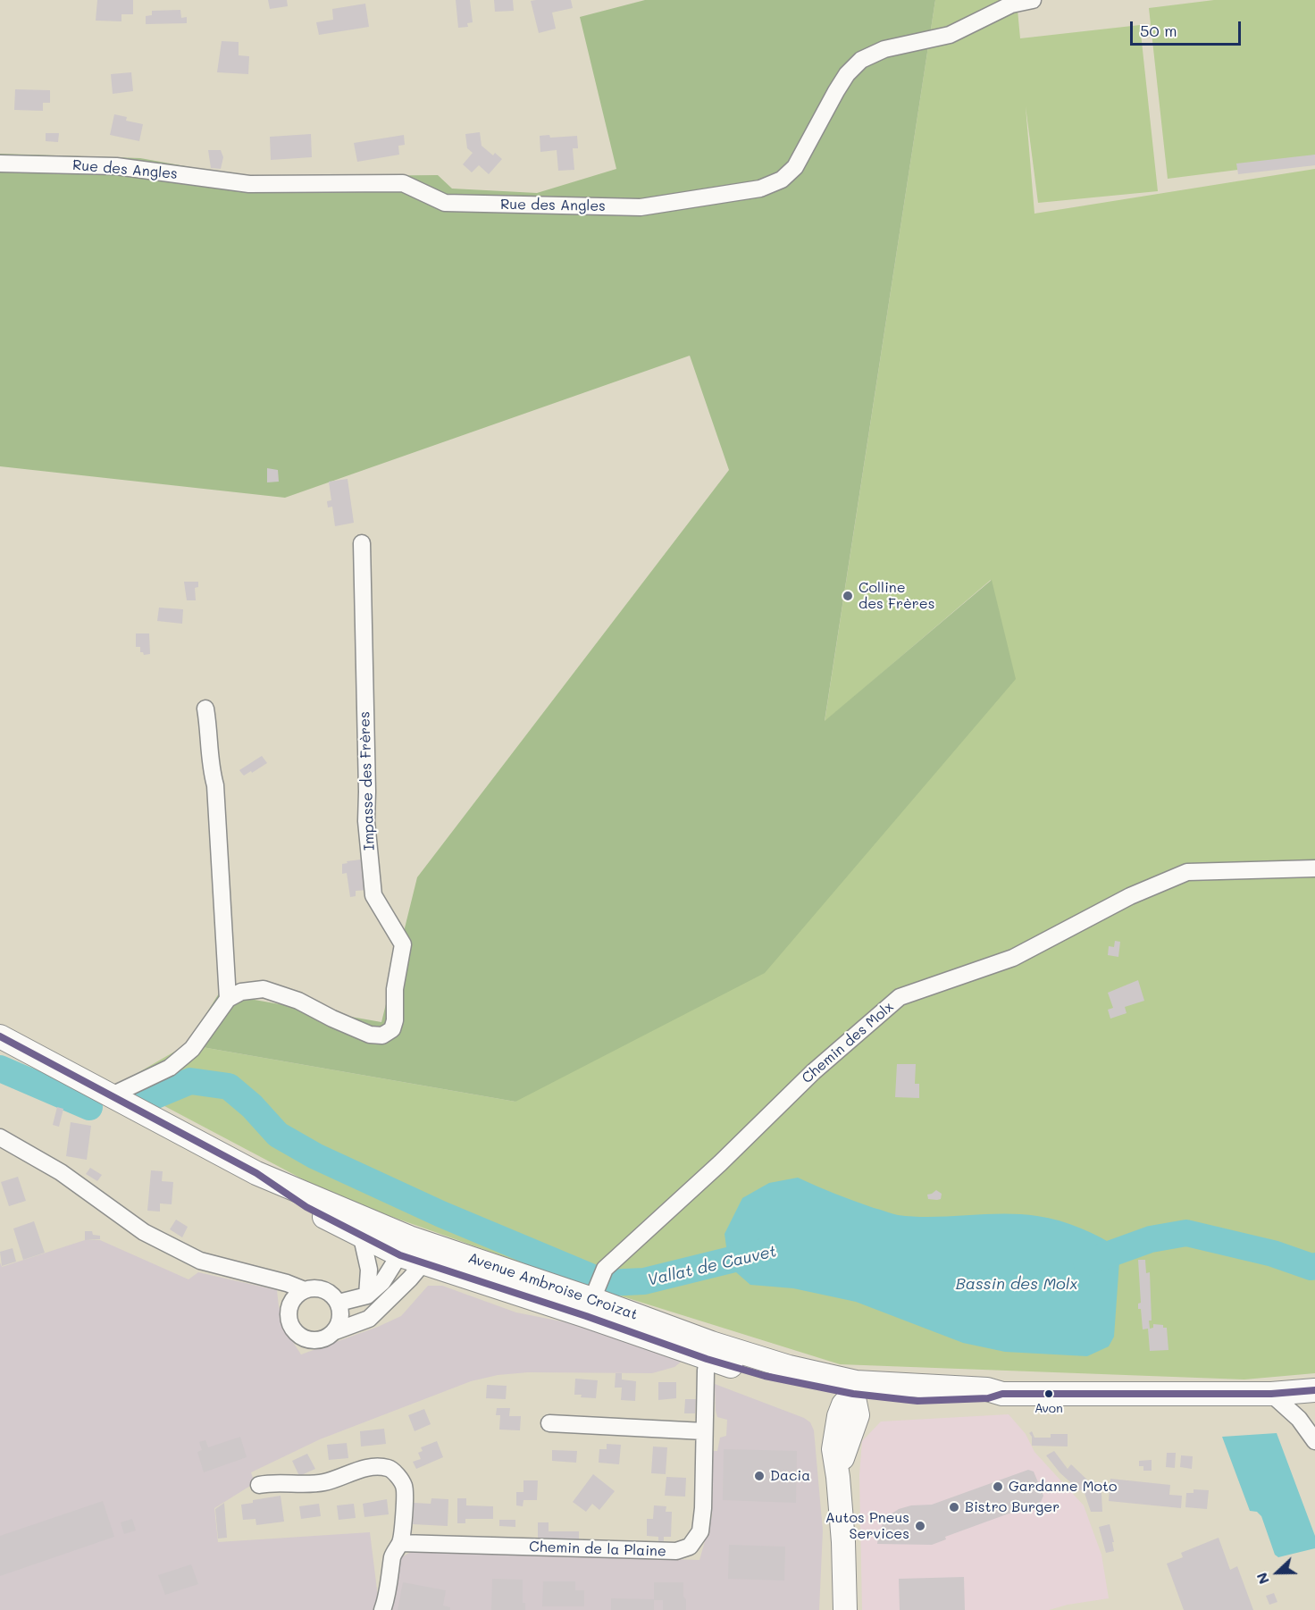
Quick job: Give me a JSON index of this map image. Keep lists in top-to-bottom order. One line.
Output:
{"streets":{"main road":["Avenue Ambroise Croizat"],"street":["Rue des Angles","Impasse des Frères","Chemin des Molx","Chemin de la Plaine"]},"crossings":[["Chemin des Molx","Avenue Ambroise Croizat"],["Avenue Ambroise Croizat","Chemin de la Plaine"]],"water":["Vallat de Cauvet","Bassin des Molx"],"places":["Colline des Frères","Avon","Dacia","Gardanne Moto","Bistro Burger","Autos Pneus Services"],"scale_bar":"50 m","north":"left"}
